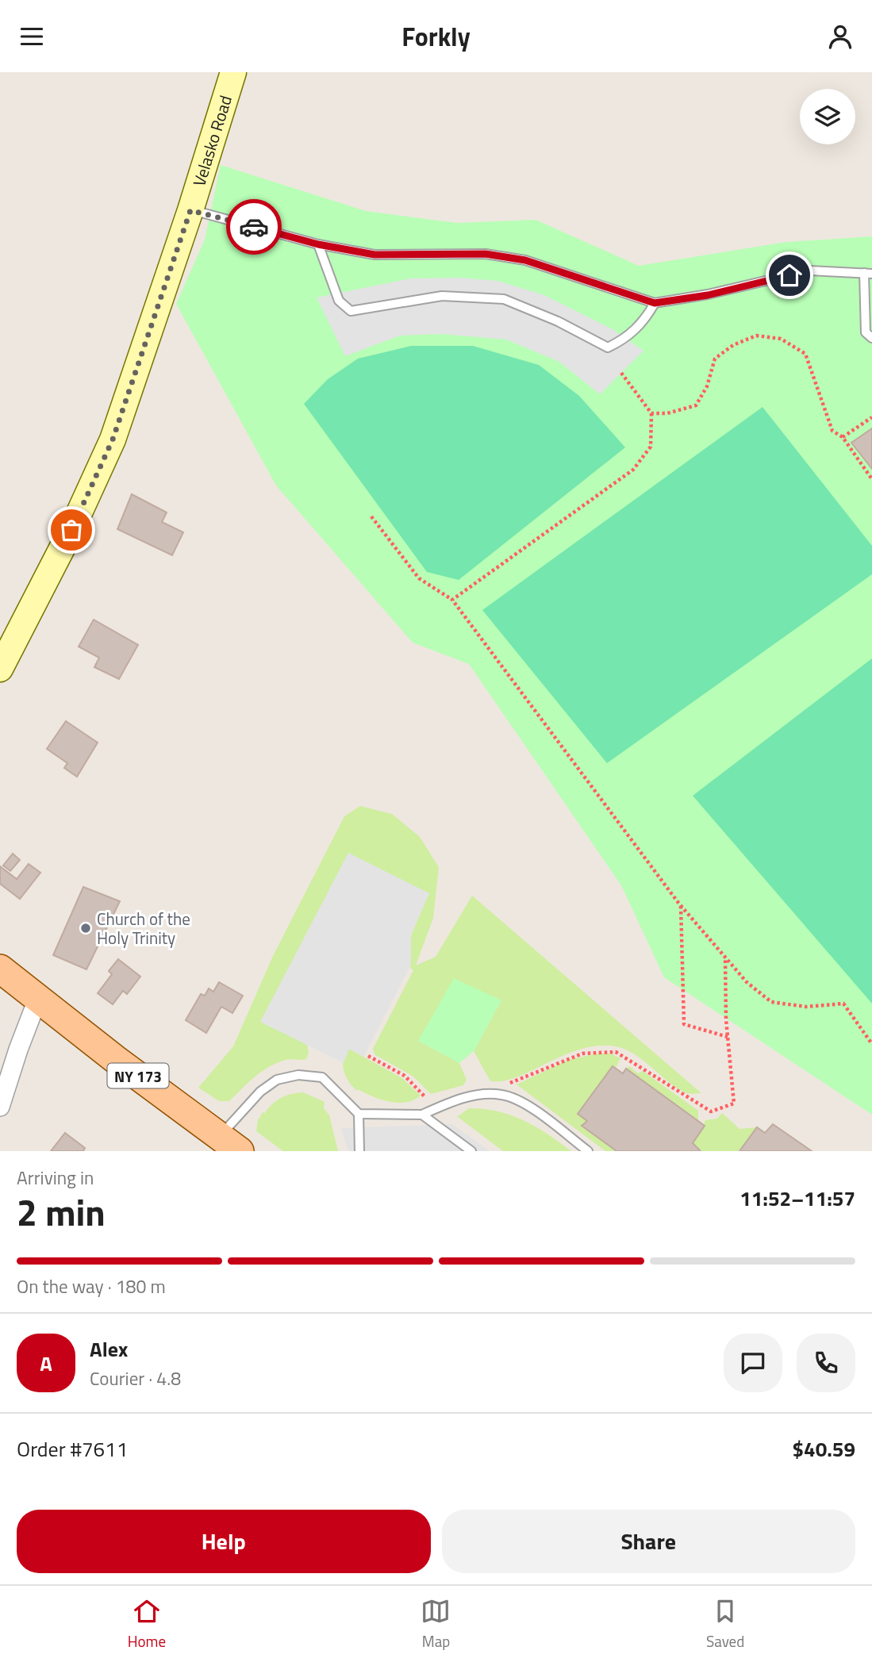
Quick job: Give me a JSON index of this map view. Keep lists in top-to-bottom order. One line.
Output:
{"streets":{"main road":["NY 173"],"street":["Velasko Road"]},"places":["Church of the Holy Trinity"],"page":{"header":"Forkly","heading":["2 min","Arriving in","11:52–11:57"],"panel":["Alex","Courier · 4.8","Order #7611","$40.59"],"bar":"On the way · 180 m","round":"A","buttons":["Help","Share"],"tabs":["Home","Map","Saved"]}}
